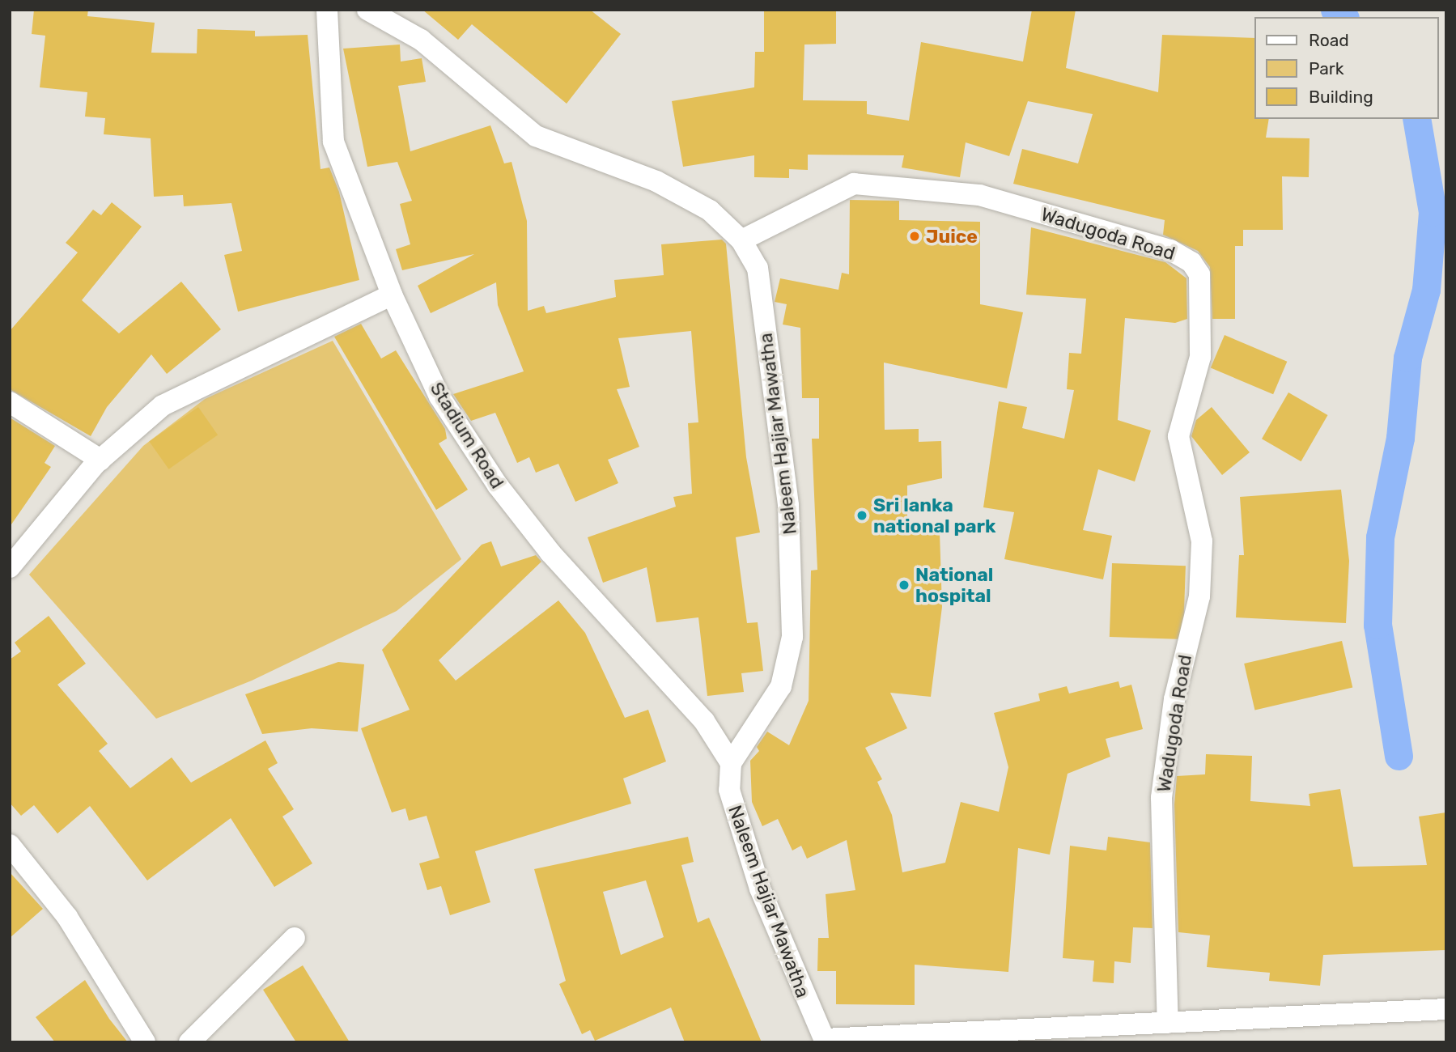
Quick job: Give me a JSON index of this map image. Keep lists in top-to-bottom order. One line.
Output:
{"streets":{"street":["Wadugoda Road","Naleem Hajiar Mawatha","Stadium Road"]},"crossings":[["Wadugoda Road","Naleem Hajiar Mawatha"],["Naleem Hajiar Mawatha","Stadium Road"]],"places":["Juice","Sri lanka national park","National hospital"],"legend":["Road","Park","Building"]}
